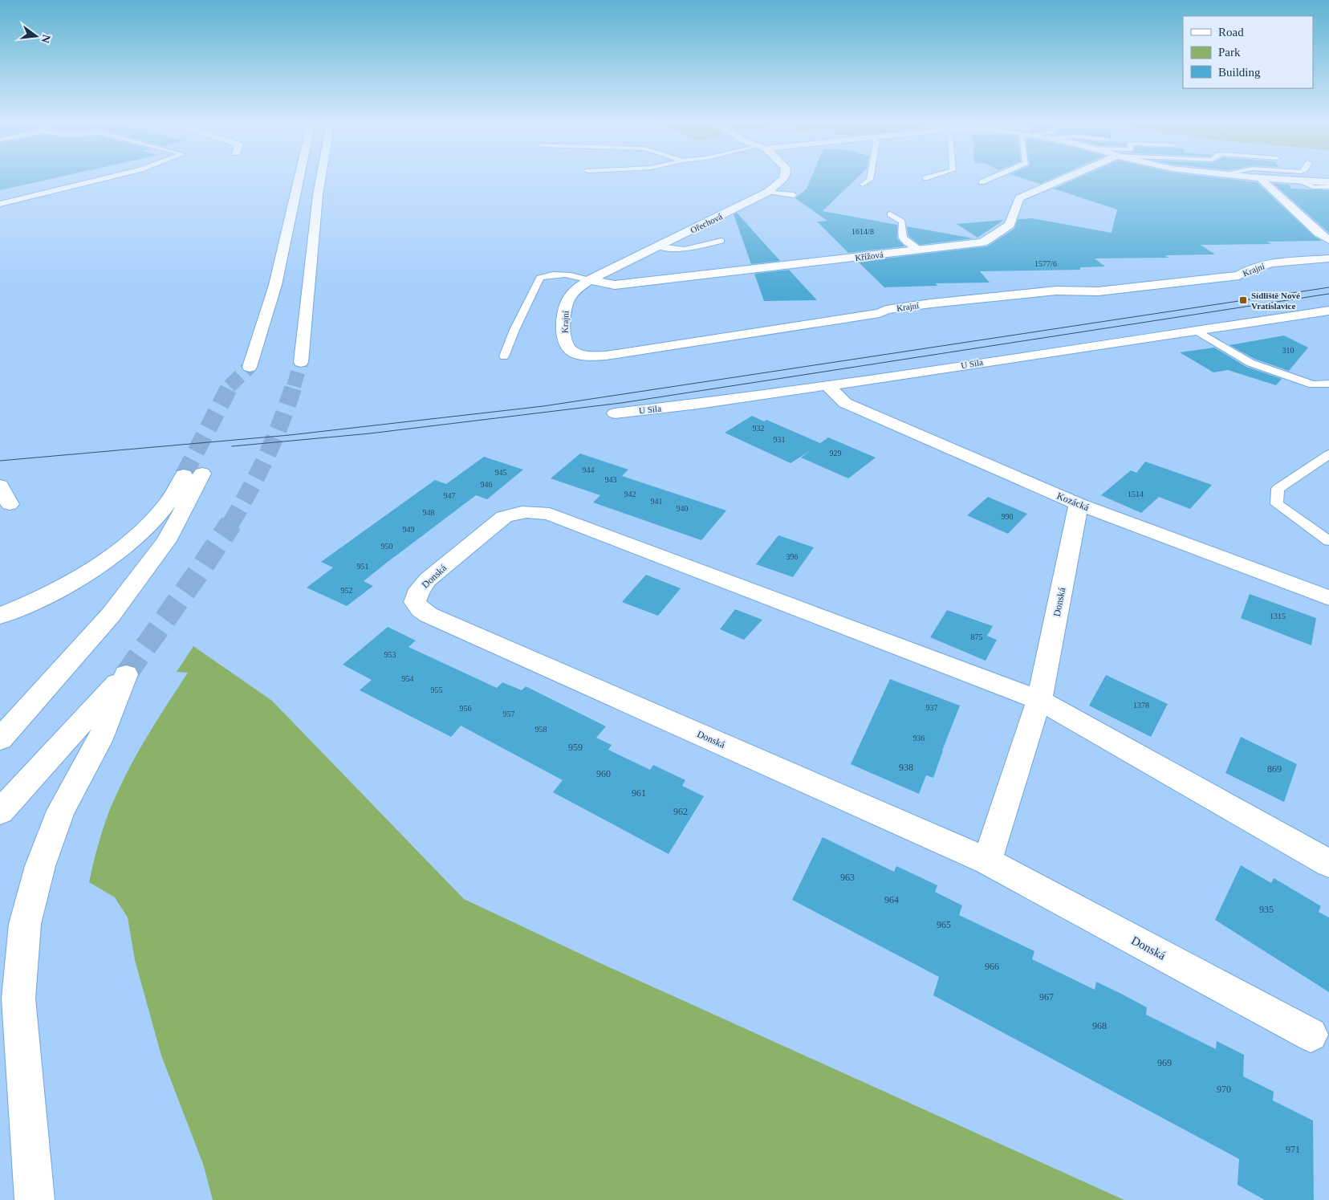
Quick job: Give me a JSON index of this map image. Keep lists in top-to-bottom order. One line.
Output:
{"streets":{"main road":["Ořechová","Křížová","Krajní","U Sila","Kozácká","Donská"]},"crossings":[["Ořechová","Křížová"],["Ořechová","Krajní"],["Křížová","Krajní"],["U Sila","Kozácká"],["Kozácká","Donská"]],"places":{"transit":["Sídliště Nové Vratislavice"]},"house_numbers":["1614/8","1577/6","310","932","931","929","944","945","943","946","942","1514","947","941","940","948","990","949","950","396","951","952","1315","875","953","954","955","1378","937","956","957","958","936","959","938","869","960","961","962","963","964","935","965","966","967","968","969","970","971"],"legend":["Road","Park","Building"],"north":"right"}
